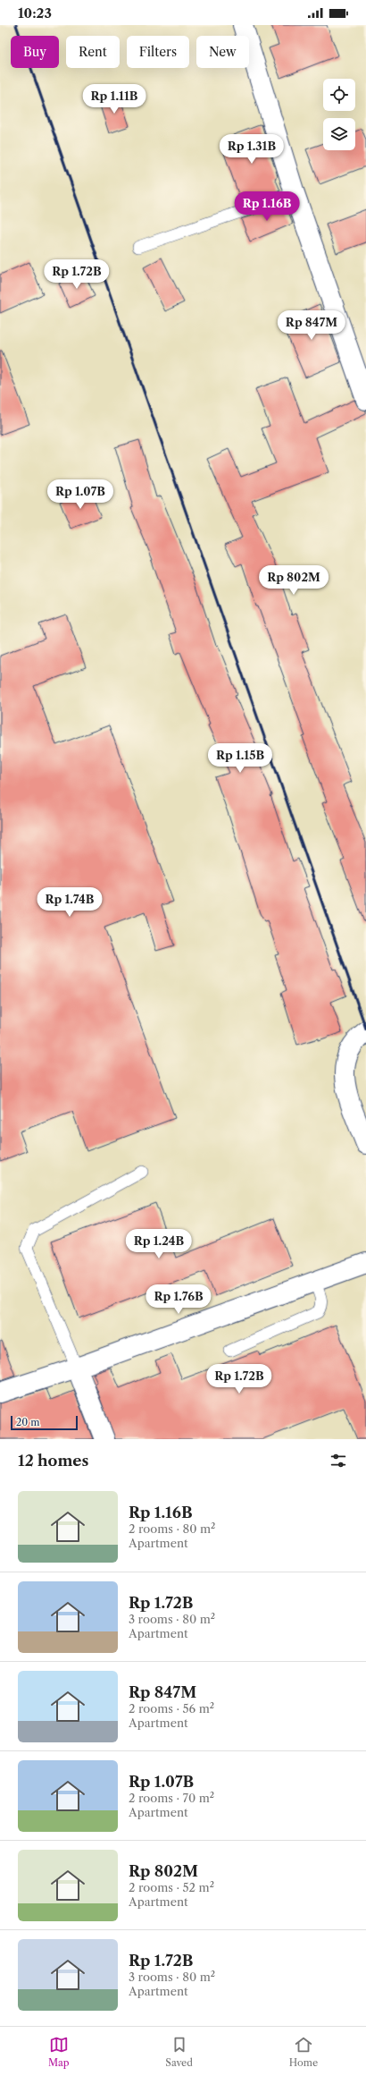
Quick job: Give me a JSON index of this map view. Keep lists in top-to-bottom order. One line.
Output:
{"scale_bar":"20 m","page":{"status":"10:23","chip":["Buy","Rent","Filters","New"],"price":["Rp 1.11B","Rp 1.31B","Rp 1.16B","Rp 1.72B","Rp 847M","Rp 1.07B","Rp 802M","Rp 1.15B","Rp 1.74B","Rp 1.24B","Rp 1.76B","Rp 1.72B"],"scale":"20 m","heading":"12 homes","list":[{"name":"Rp 1.16B","note":"2 rooms · 80 m² · Apartment"},{"name":"Rp 1.72B","note":"3 rooms · 80 m² · Apartment"},{"name":"Rp 847M","note":"2 rooms · 56 m² · Apartment"},{"name":"Rp 1.07B","note":"2 rooms · 70 m² · Apartment"},{"name":"Rp 802M","note":"2 rooms · 52 m² · Apartment"},{"name":"Rp 1.72B","note":"3 rooms · 80 m² · Apartment"}],"tabs":["Map","Saved","Home"]}}
